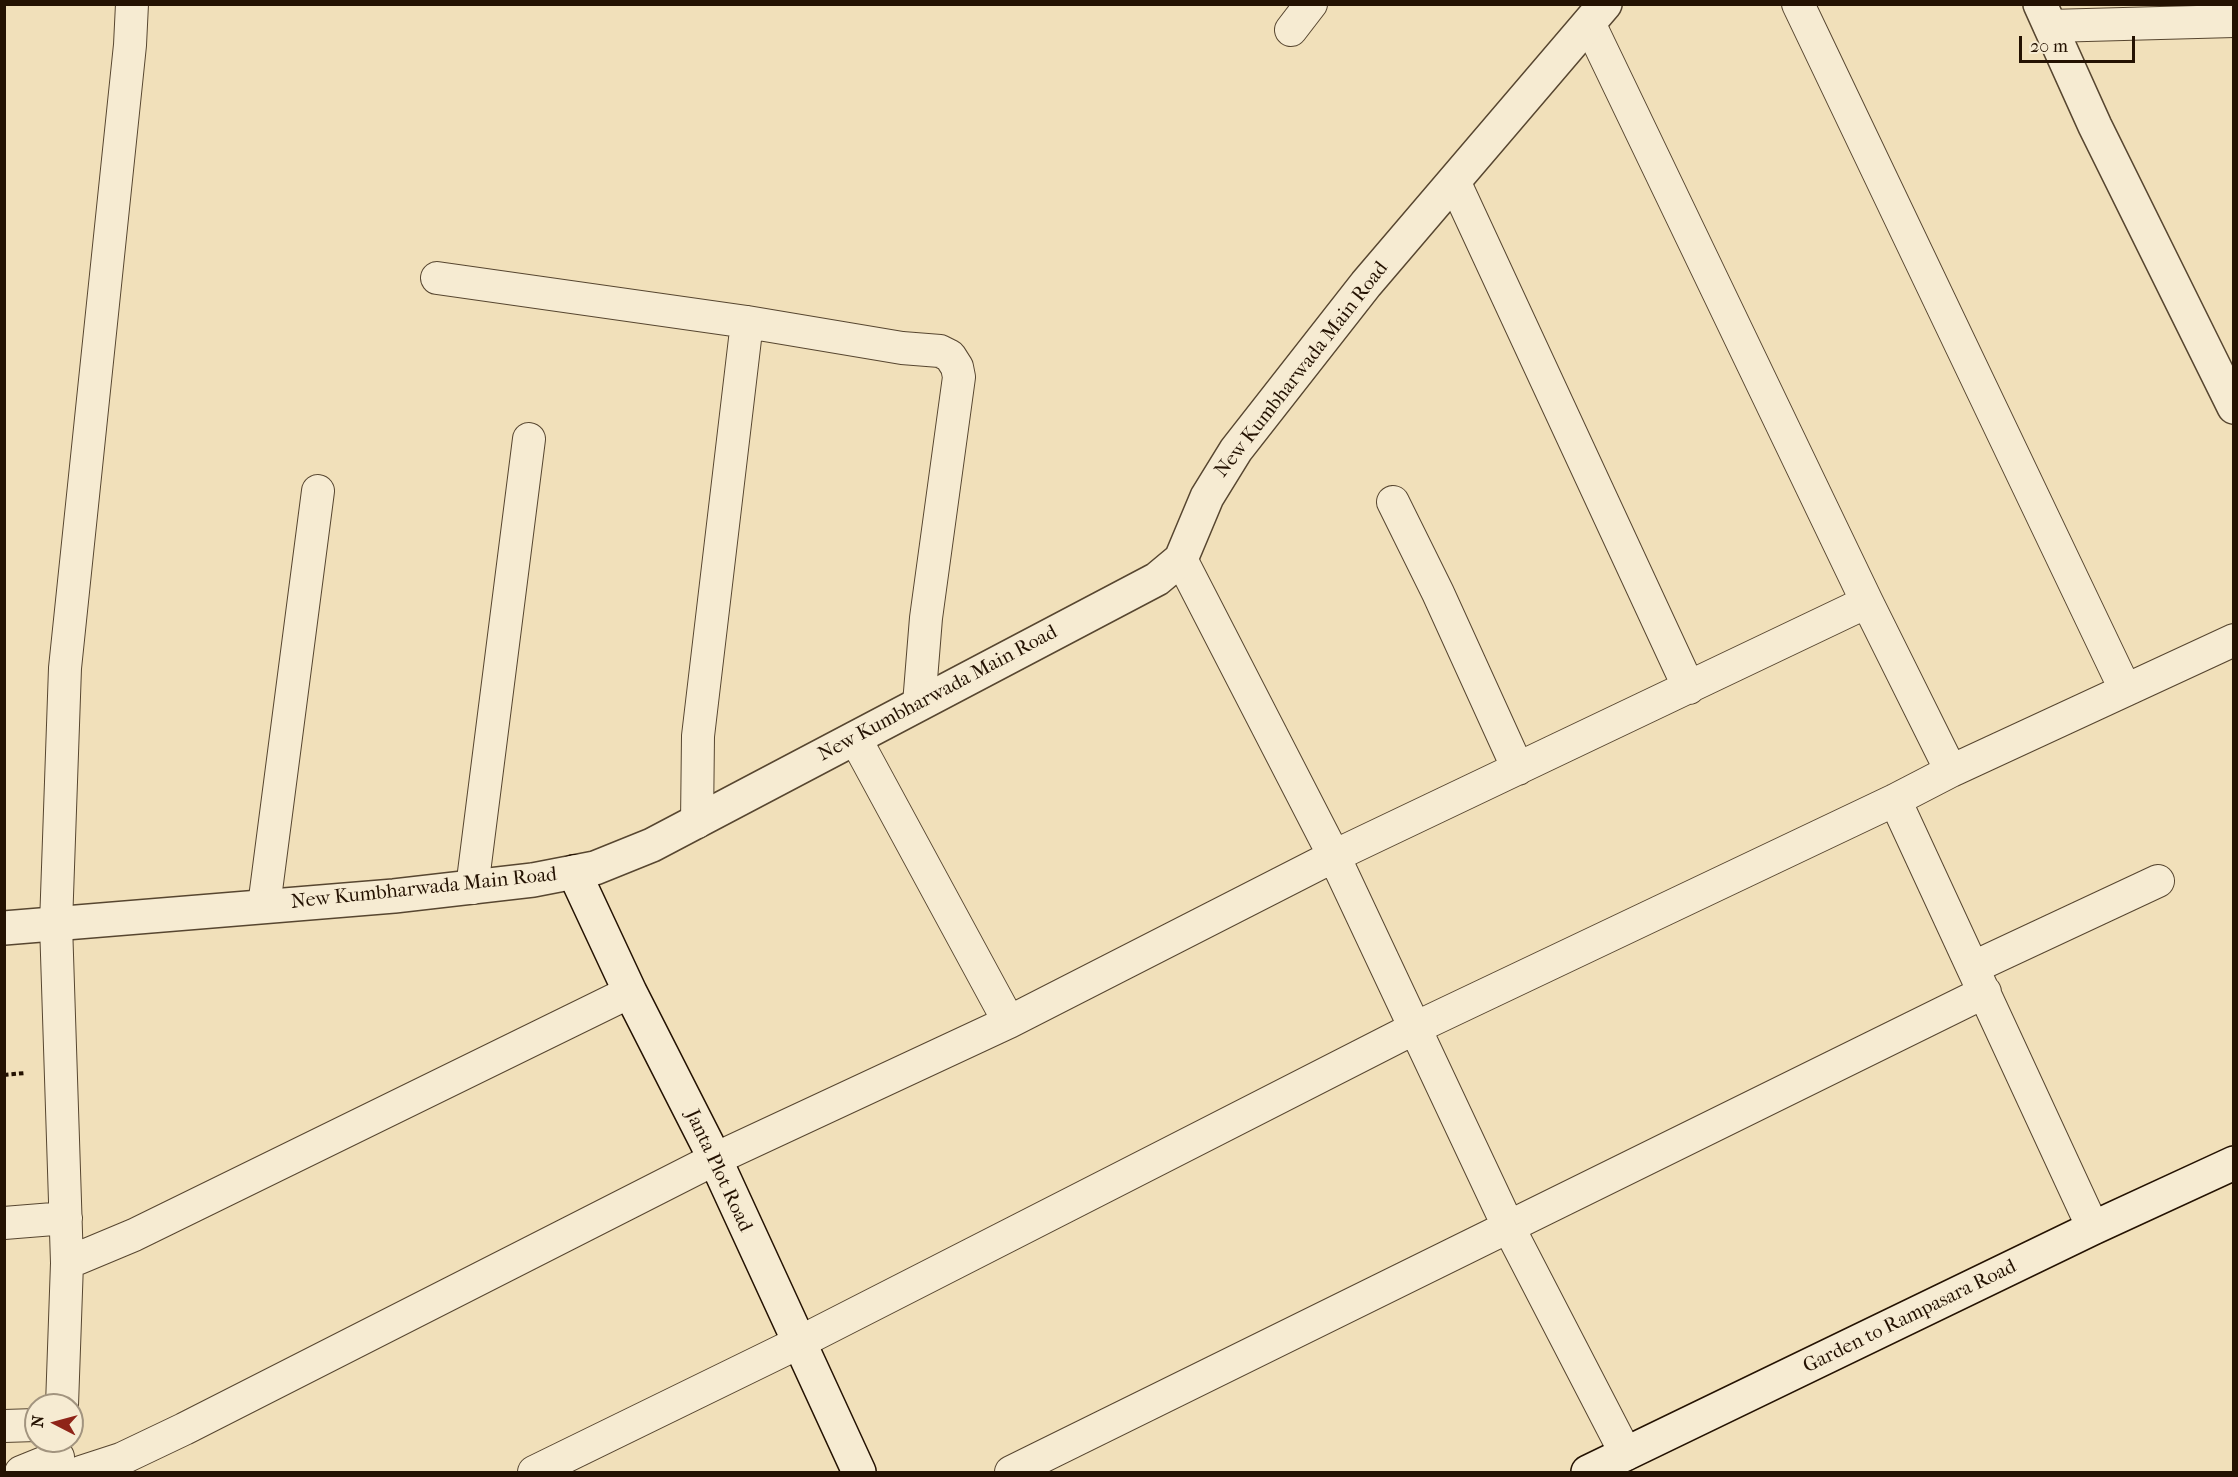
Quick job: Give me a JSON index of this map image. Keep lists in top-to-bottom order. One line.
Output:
{"streets":{"street":["New Kumbharwada Main Road","Janta Plot Road","Garden to Rampasara Road"]},"crossings":[["New Kumbharwada Main Road","Janta Plot Road"]],"scale_bar":"20 m","north":"left"}
